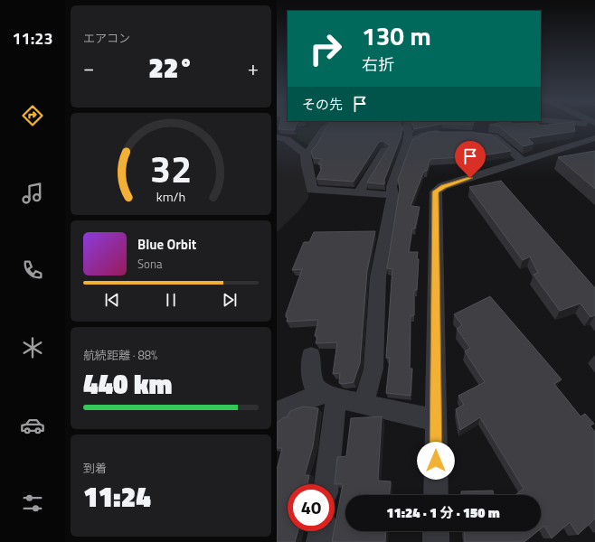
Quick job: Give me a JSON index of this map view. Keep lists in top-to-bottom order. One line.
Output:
{"page":{"tabs":"11:23","tile":["エアコン",["航続距離 · 88%","440 km"],["到着","11:24"]],"turn":["130 m","右折"],"heat":["−","22°","+"],"then":"その先","song":["Blue Orbit","Sona"],"limit":"40","trip":"11:24 · 1 分 · 150 m","gauge":["32","km/h"]}}
